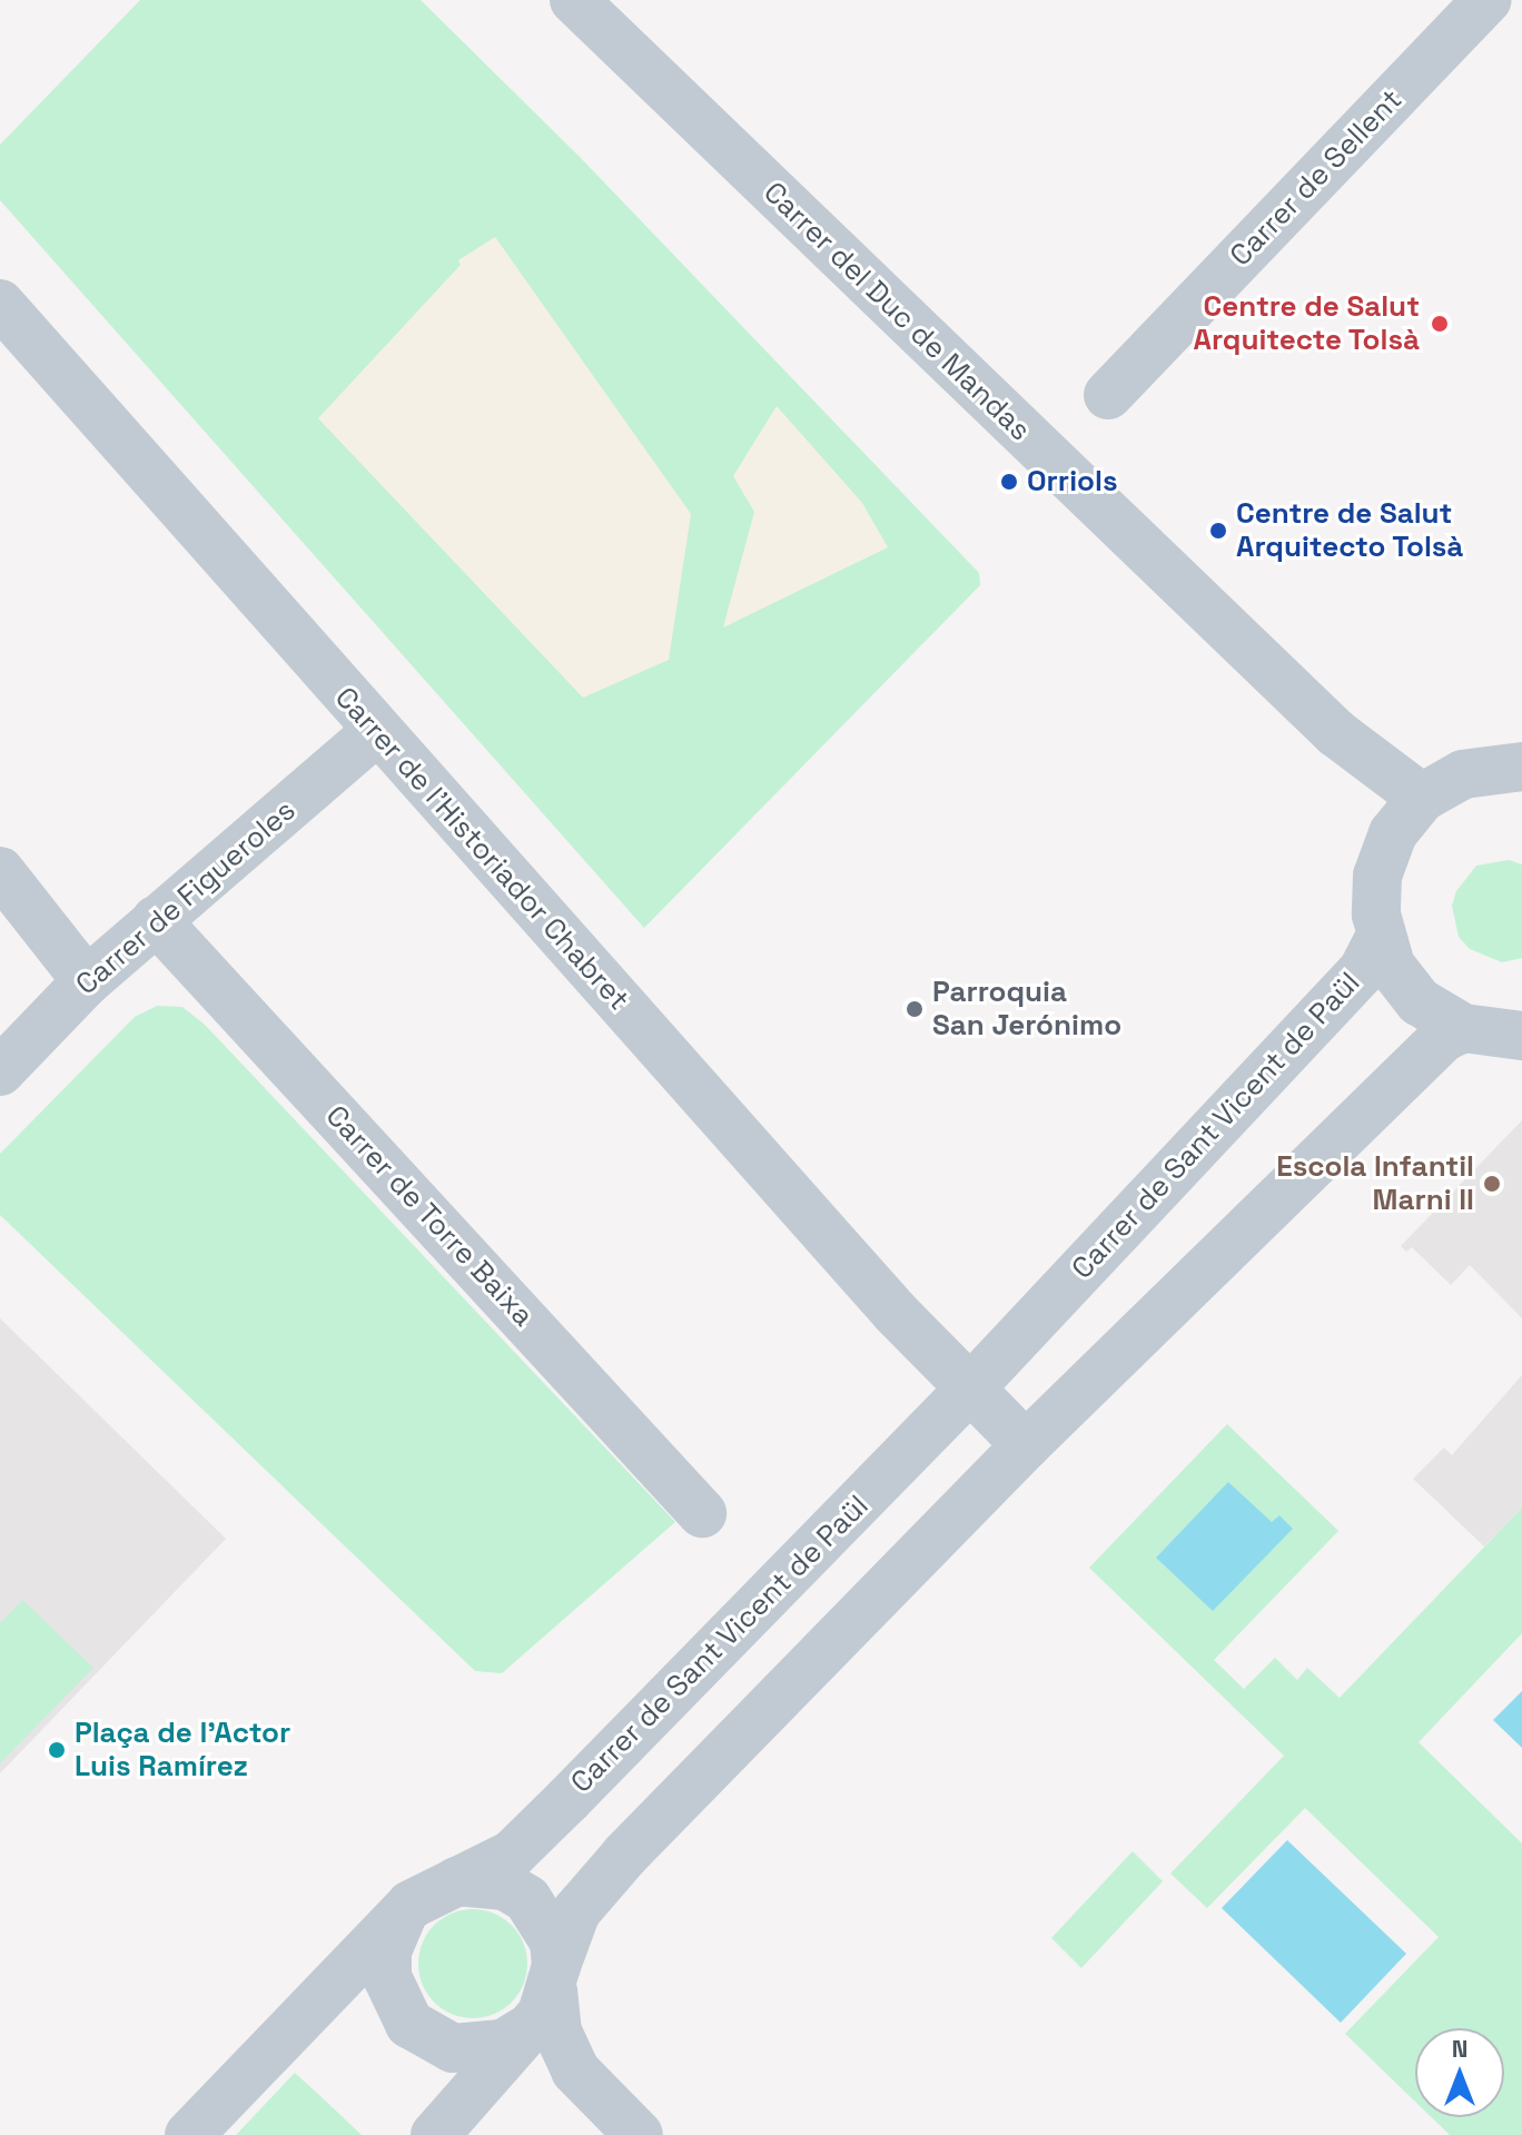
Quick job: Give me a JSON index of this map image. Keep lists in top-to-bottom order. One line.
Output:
{"streets":{"street":["Carrer de Sellent","Carrer del Duc de Mandas","Carrer de l'Historiador Chabret","Carrer de Figueroles","Carrer de Sant Vicent de Paül","Carrer de Torre Baixa"]},"crossings":[["Carrer de l'Historiador Chabret","Carrer de Figueroles"],["Carrer de l'Historiador Chabret","Carrer de Sant Vicent de Paül"],["Carrer de Figueroles","Carrer de Torre Baixa"]],"places":["Centre de Salut Arquitecte Tolsà","Orriols","Centre de Salut Arquitecto Tolsà","Parroquia San Jerónimo","Escola Infantil Marni II","Plaça de l'Actor Luis Ramírez"],"north":"top"}
